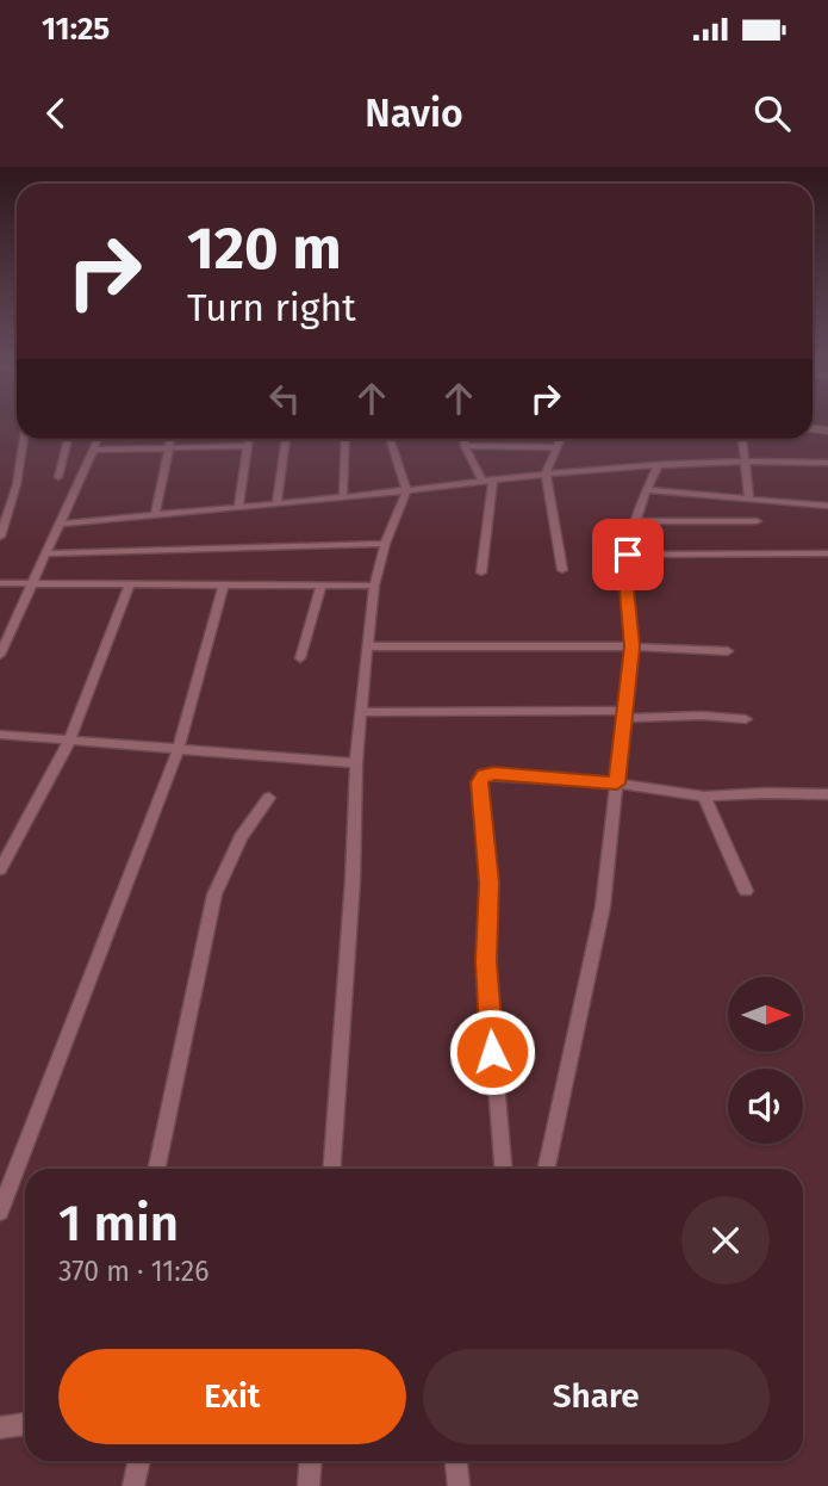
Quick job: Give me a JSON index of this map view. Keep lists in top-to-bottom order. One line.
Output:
{"north":"right","page":{"status":"11:25","header":"Navio","turn":["120 m","Turn right"],"heading":["1 min","370 m · 11:26"],"buttons":["Exit","Share"]}}
